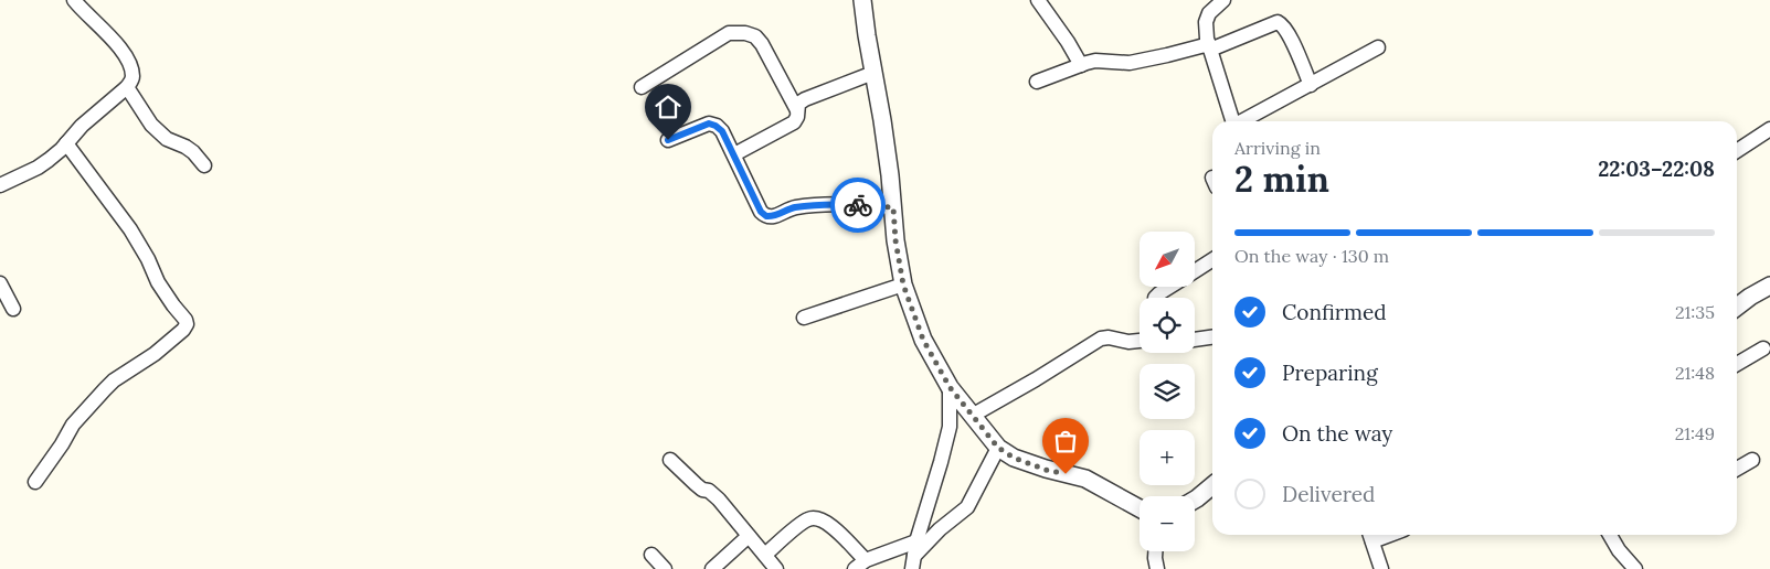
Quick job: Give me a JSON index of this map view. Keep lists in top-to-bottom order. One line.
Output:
{"north":"bottom left","page":{"heading":["2 min","Arriving in","22:03–22:08"],"bar":"On the way · 130 m","map_buttons":["+","−"],"list":[["Confirmed","21:35"],["Preparing","21:48"],["On the way","21:49"],"Delivered"]}}
